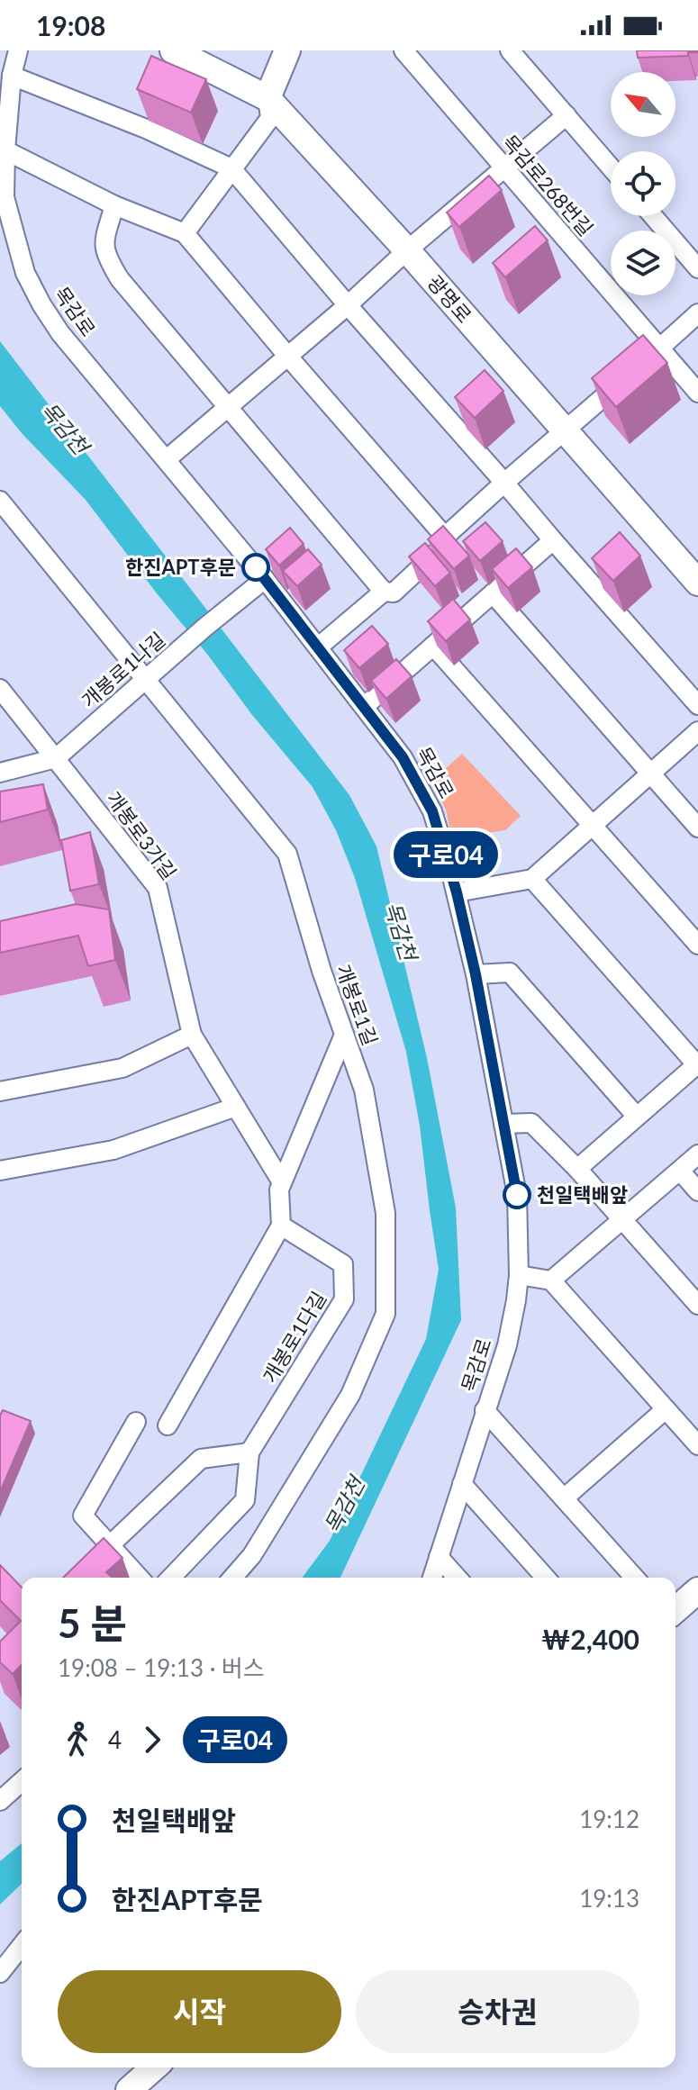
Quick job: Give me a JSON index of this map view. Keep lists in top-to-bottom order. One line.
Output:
{"streets":{"main road":["광명로"],"street":["목감로268번길","목감로","개봉로1나길","개봉로3가길","개봉로1길","개봉로1다길"]},"crossings":[["목감로","개봉로1나길"],["개봉로1나길","개봉로3가길"],["개봉로1나길","개봉로1길"]],"water":["목감천"],"places":["한진APT후문","천일택배앞"],"lines":["bus line 구로04"],"north":"top left","page":{"status":"19:08","on_map":"구로04","heading":["5 분","19:08 – 19:13 · 버스","₩2,400"],"legs":["4","구로04"],"list":[{"name":"천일택배앞","value":"19:12"},{"name":"한진APT후문","value":"19:13"}],"buttons":["시작","승차권"]}}
